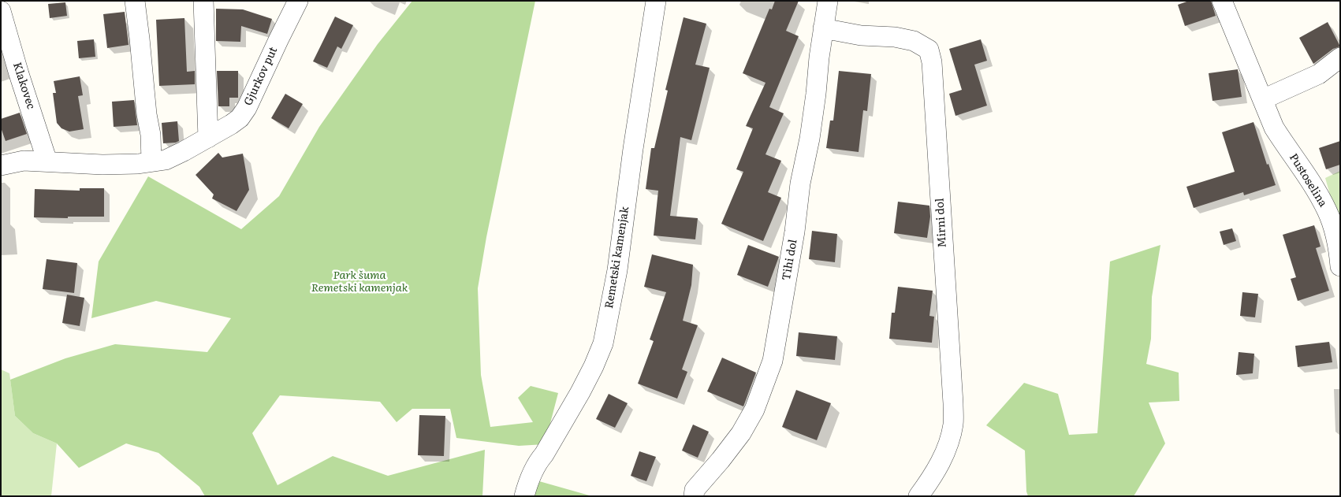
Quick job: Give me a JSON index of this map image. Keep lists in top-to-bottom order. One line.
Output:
{"streets":{"street":["Gjurkov put","Klakovec","Pustoselina","Mirni dol","Remetski kamenjak","Tihi dol"]},"crossings":[["Gjurkov put","Klakovec"],["Mirni dol","Tihi dol"]],"parks":["Park šuma Remetski kamenjak"]}
